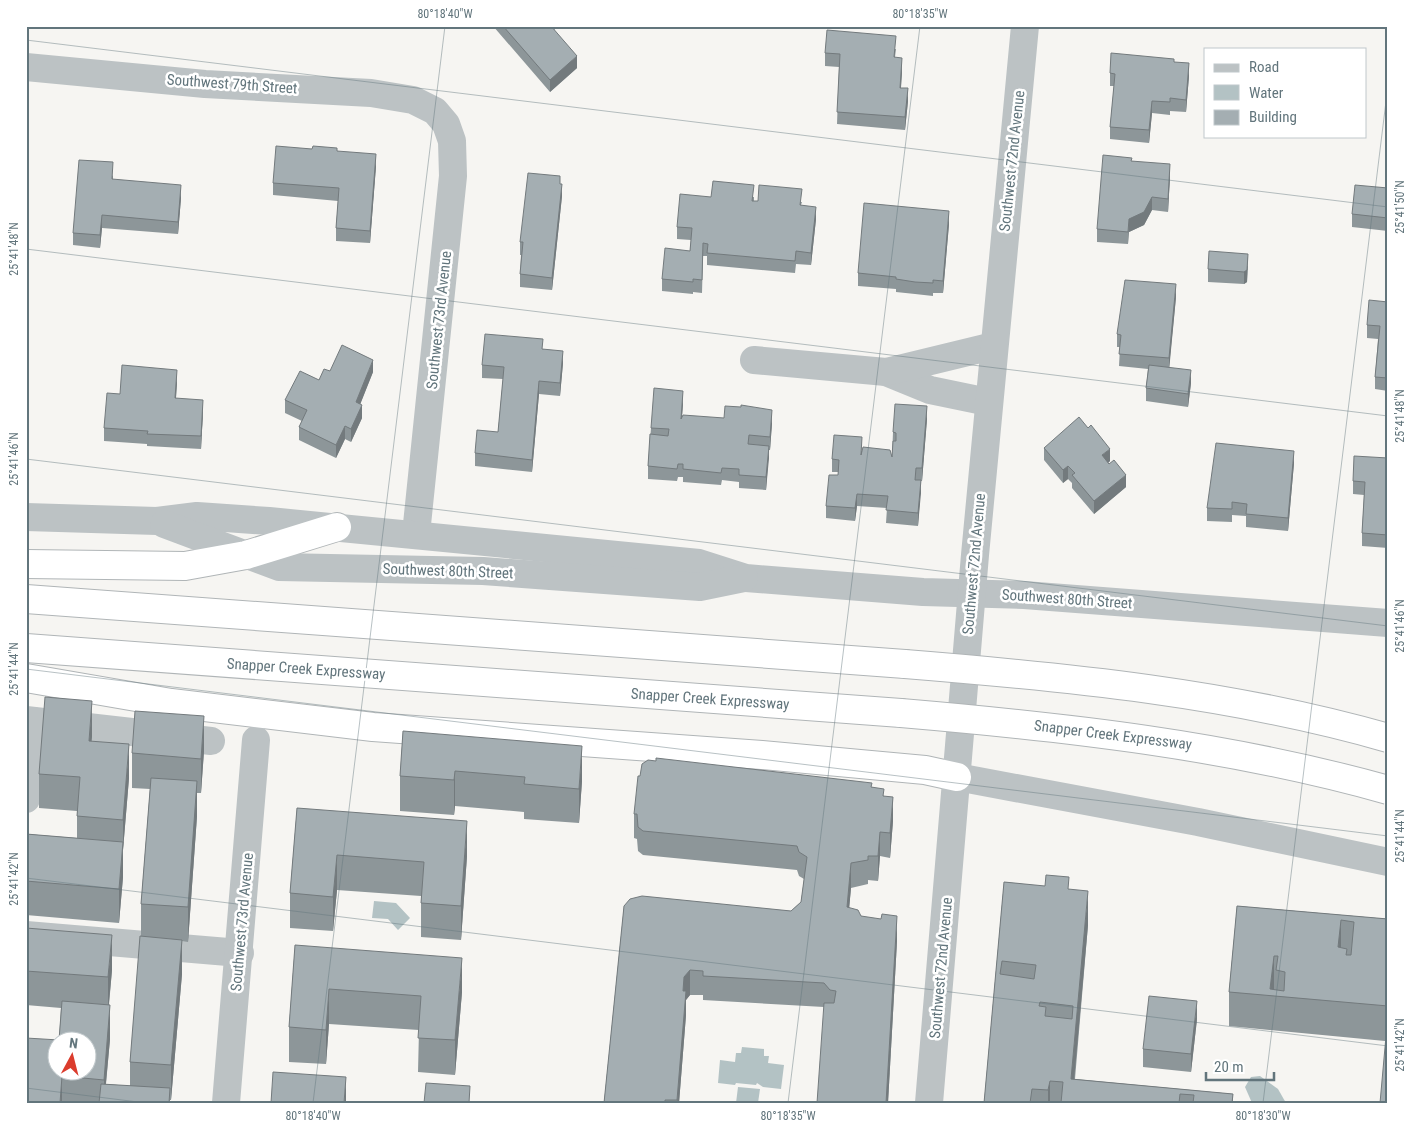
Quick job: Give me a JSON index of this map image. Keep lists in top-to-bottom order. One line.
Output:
{"streets":{"highway":["Snapper Creek Expressway"],"street":["Southwest 79th Street","Southwest 72nd Avenue","Southwest 73rd Avenue","Southwest 80th Street"]},"crossings":[["Southwest 79th Street","Southwest 73rd Avenue"],["Southwest 72nd Avenue","Southwest 80th Street"],["Southwest 73rd Avenue","Southwest 80th Street"]],"legend":["Road","Water","Building"],"scale_bar":"20 m","north":"top","coordinates":["80°18'40\"W","80°18'35\"W","25°41'50\"N","25°41'48\"N","25°41'46\"N","25°41'44\"N","25°41'42\"N","80°18'30\"W"]}
